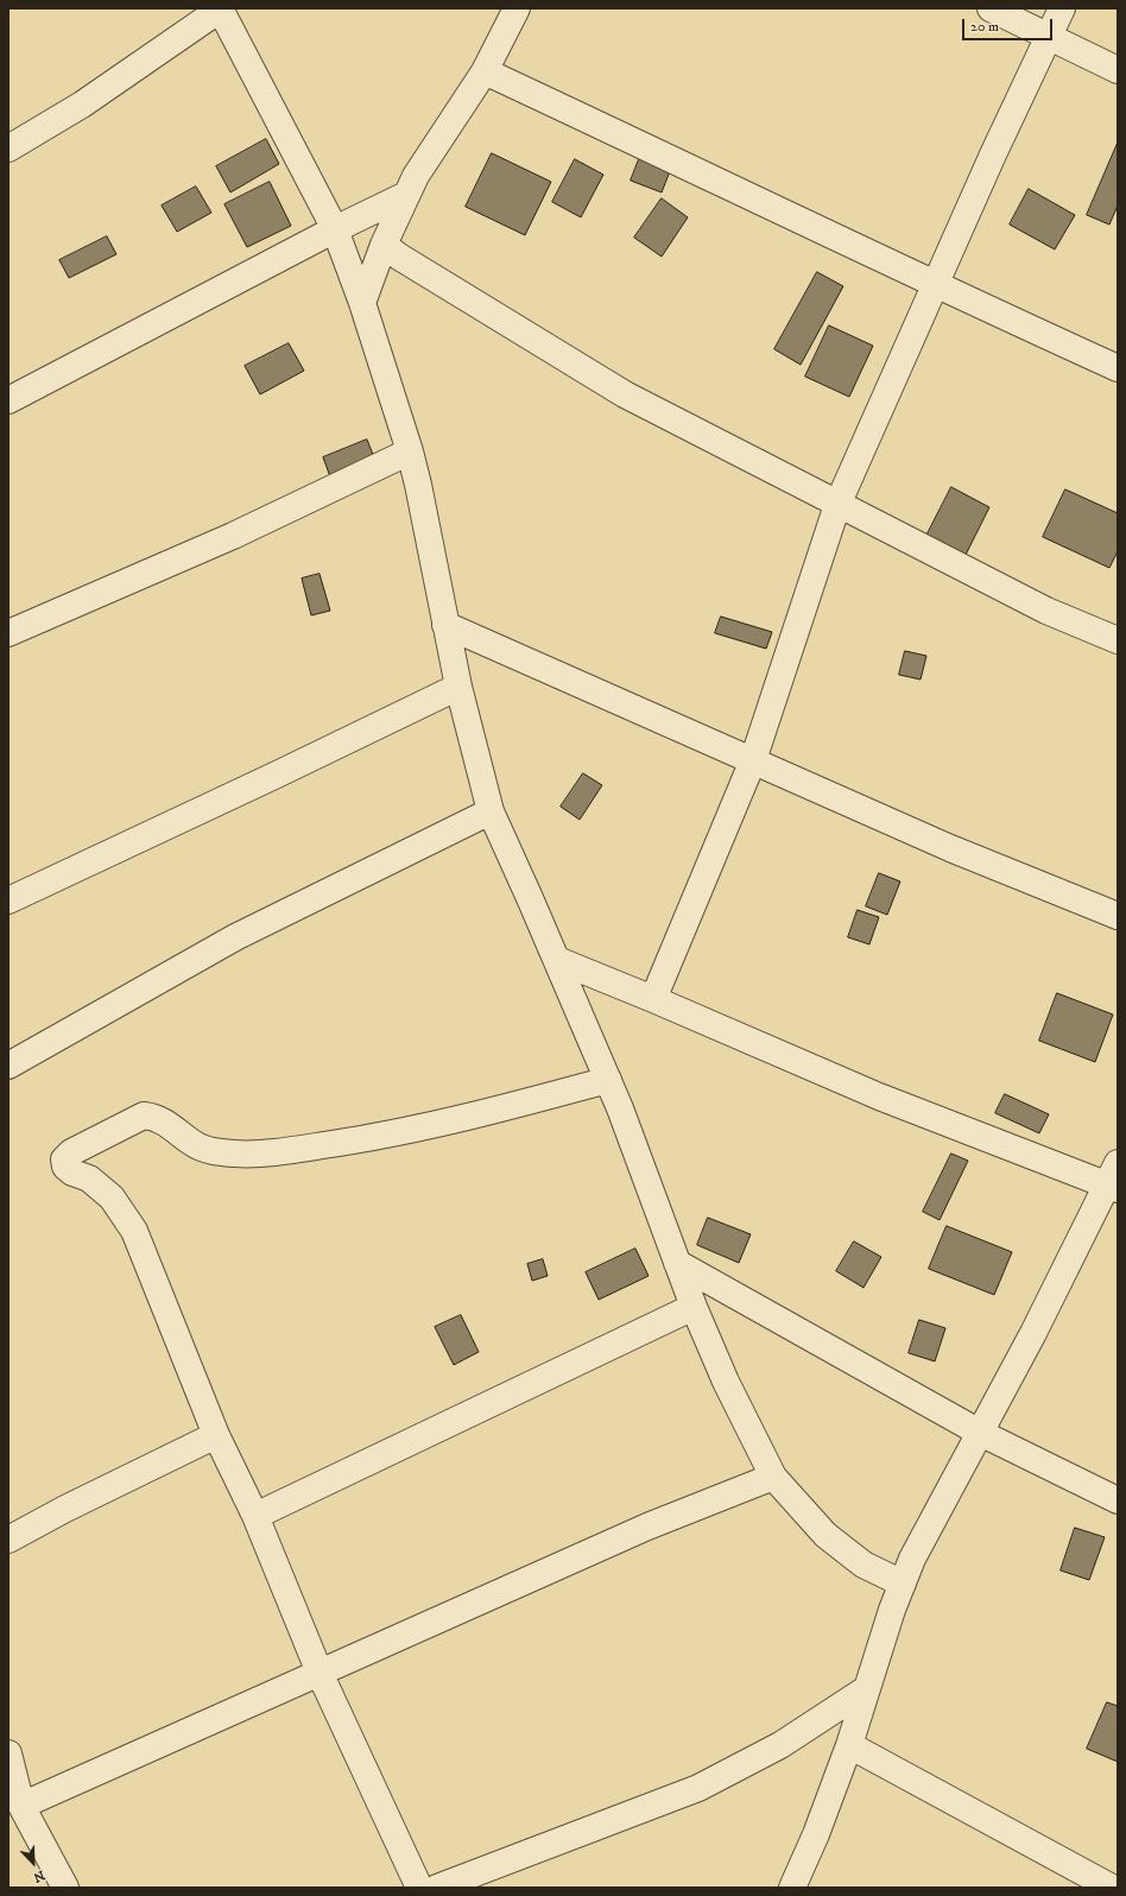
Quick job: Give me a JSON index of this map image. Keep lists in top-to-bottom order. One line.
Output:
{"scale_bar":"20 m","north":"bottom right"}
